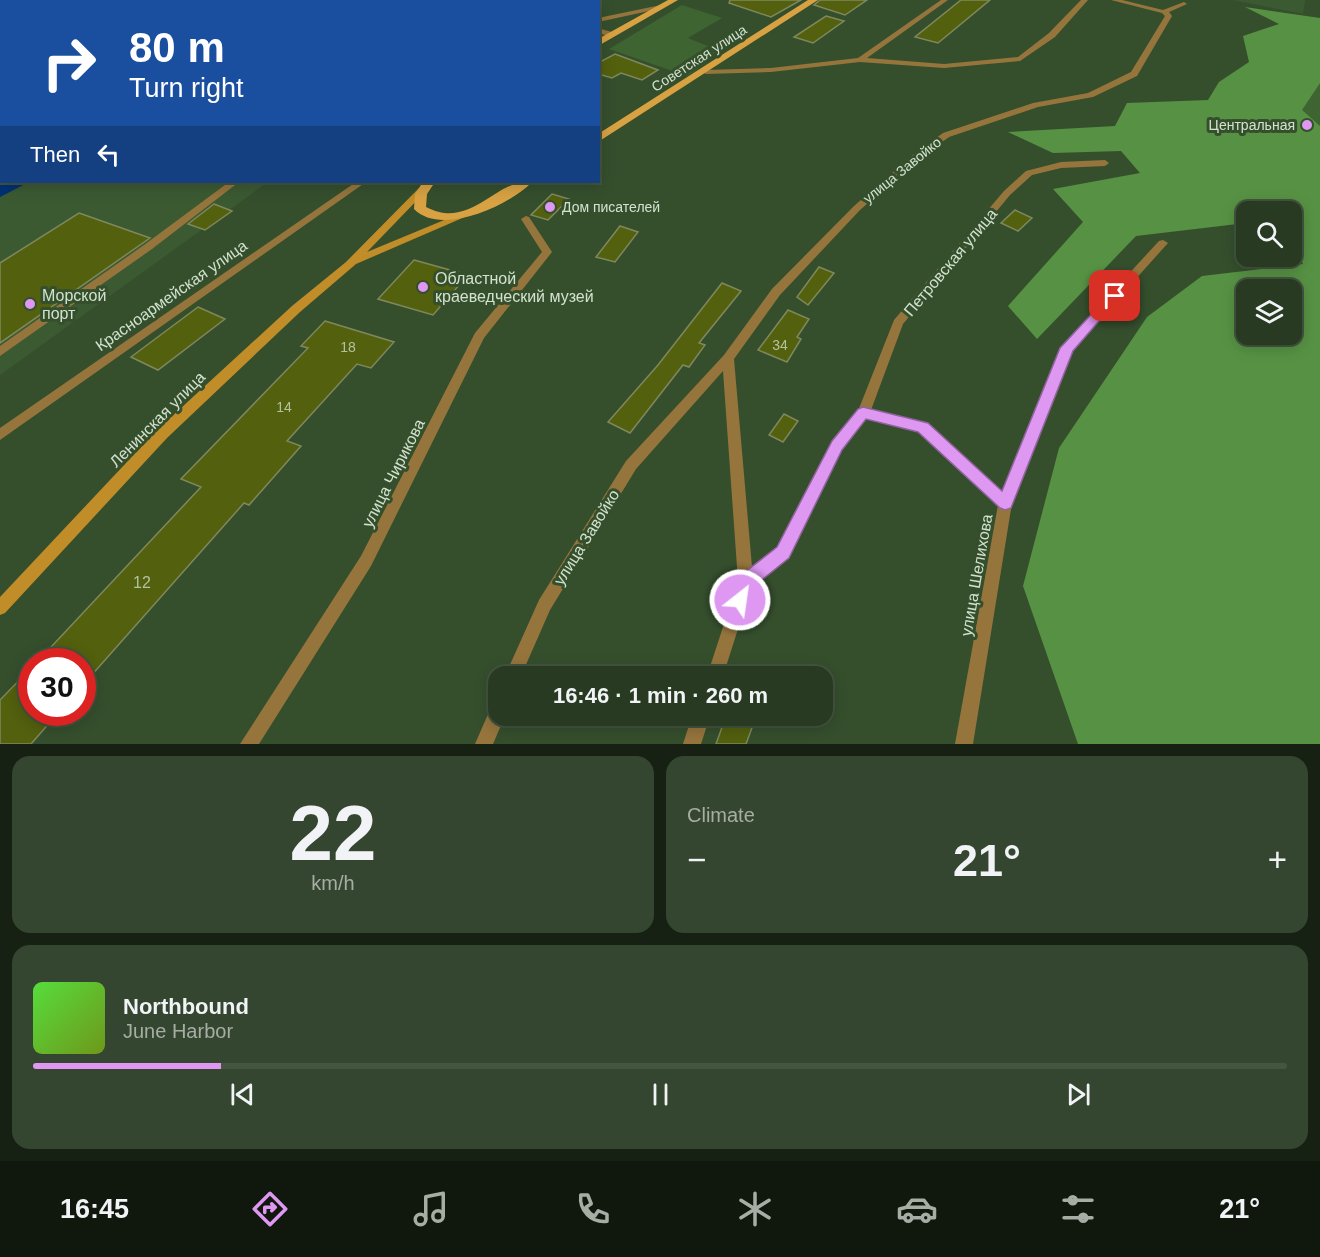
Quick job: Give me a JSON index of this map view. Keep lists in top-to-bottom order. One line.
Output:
{"streets":{"main road":["Советская улица","Ленинская улица"],"street":["улица Завойко","Петровская улица","Красноармейская улица","улица Чирикова","улица Шелихова"]},"places":["Центральная","Дом писателей","Областной краеведческий музей","Морской порт"],"house_numbers":["34","18","14","12"],"page":{"turn":["80 m","Turn right"],"then":"Then","limit":"30","trip":"16:46 · 1 min · 260 m","tile":[["22","km/h"],"Climate"],"heat":["−","21°","+"],"song":["Northbound","June Harbor"],"tabs":["16:45","21°"]}}
